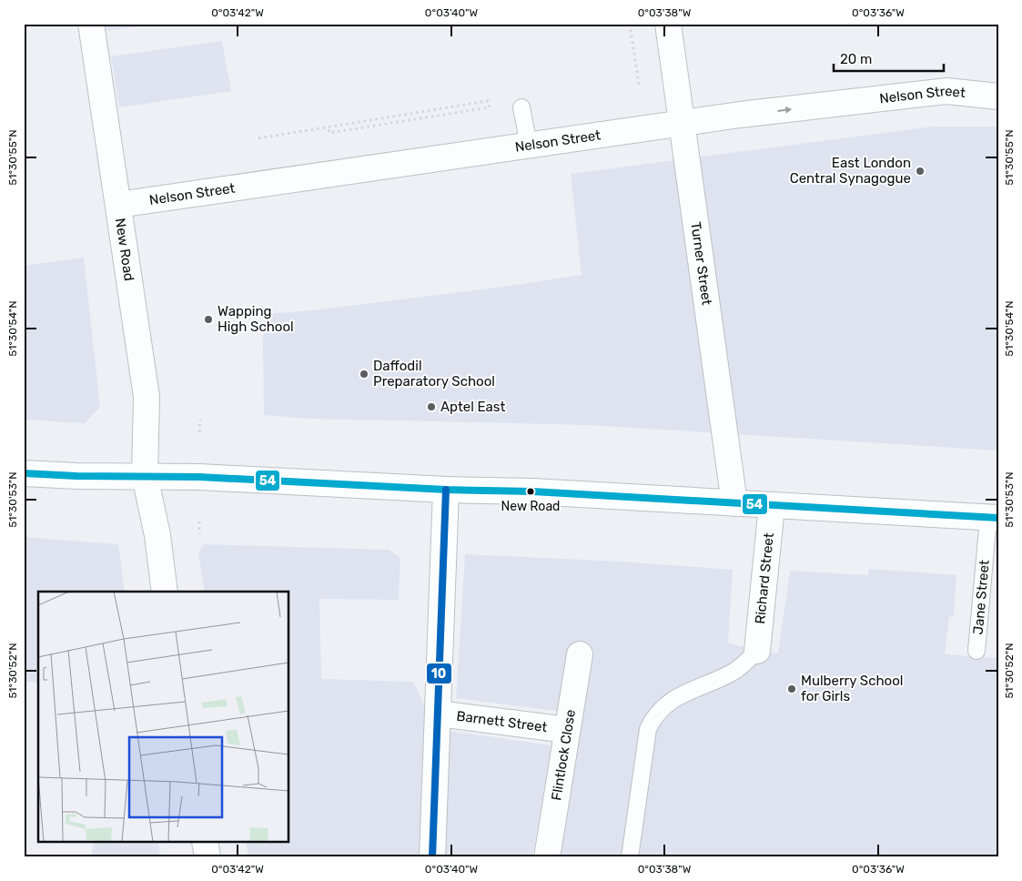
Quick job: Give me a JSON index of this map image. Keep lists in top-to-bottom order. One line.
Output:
{"streets":{"main road":["Nelson Street","New Road","Turner Street","Richard Street","Barnett Street","Flintlock Close"],"lane":["Jane Street"]},"crossings":[["Nelson Street","New Road"],["Nelson Street","Turner Street"],["Barnett Street","Flintlock Close"]],"one_way":["Nelson Street"],"places":["East London Central Synagogue","Wapping High School","Daffodil Preparatory School","Aptel East","New Road","Mulberry School for Girls"],"lines":["transit line 54","transit line 10"],"scale_bar":"20 m","coordinates":["0°03'42\"W","0°03'40\"W","0°03'38\"W","0°03'36\"W","51°30'55\"N","51°30'54\"N","51°30'53\"N","51°30'52\"N"]}
